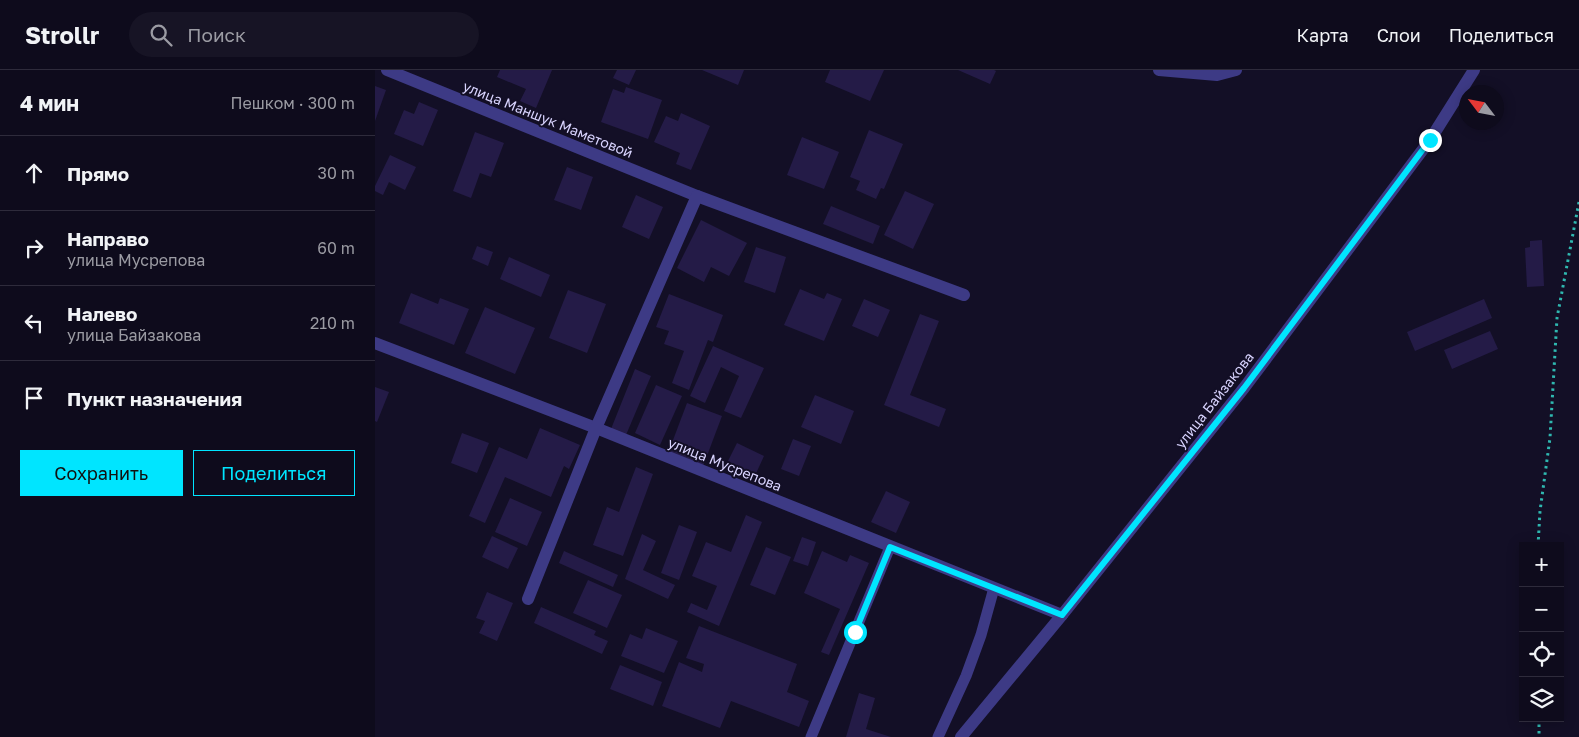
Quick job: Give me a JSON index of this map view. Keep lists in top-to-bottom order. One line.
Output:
{"streets":{"street":["улица Маншук Маметовой","улица Байзакова","улица Мусрепова"]},"crossings":[["улица Байзакова","улица Мусрепова"]],"north":"top left","page":{"header":"Strollr","search":"Поиск","nav":["Карта","Слои","Поделиться"],"heading":["4 мин","Пешком · 300 m"],"list":[["Прямо","30 m"],["Направо","улица Мусрепова","60 m"],["Налево","улица Байзакова","210 m"],"Пункт назначения"],"buttons":["Сохранить","Поделиться"],"map_buttons":["+","−"]}}
